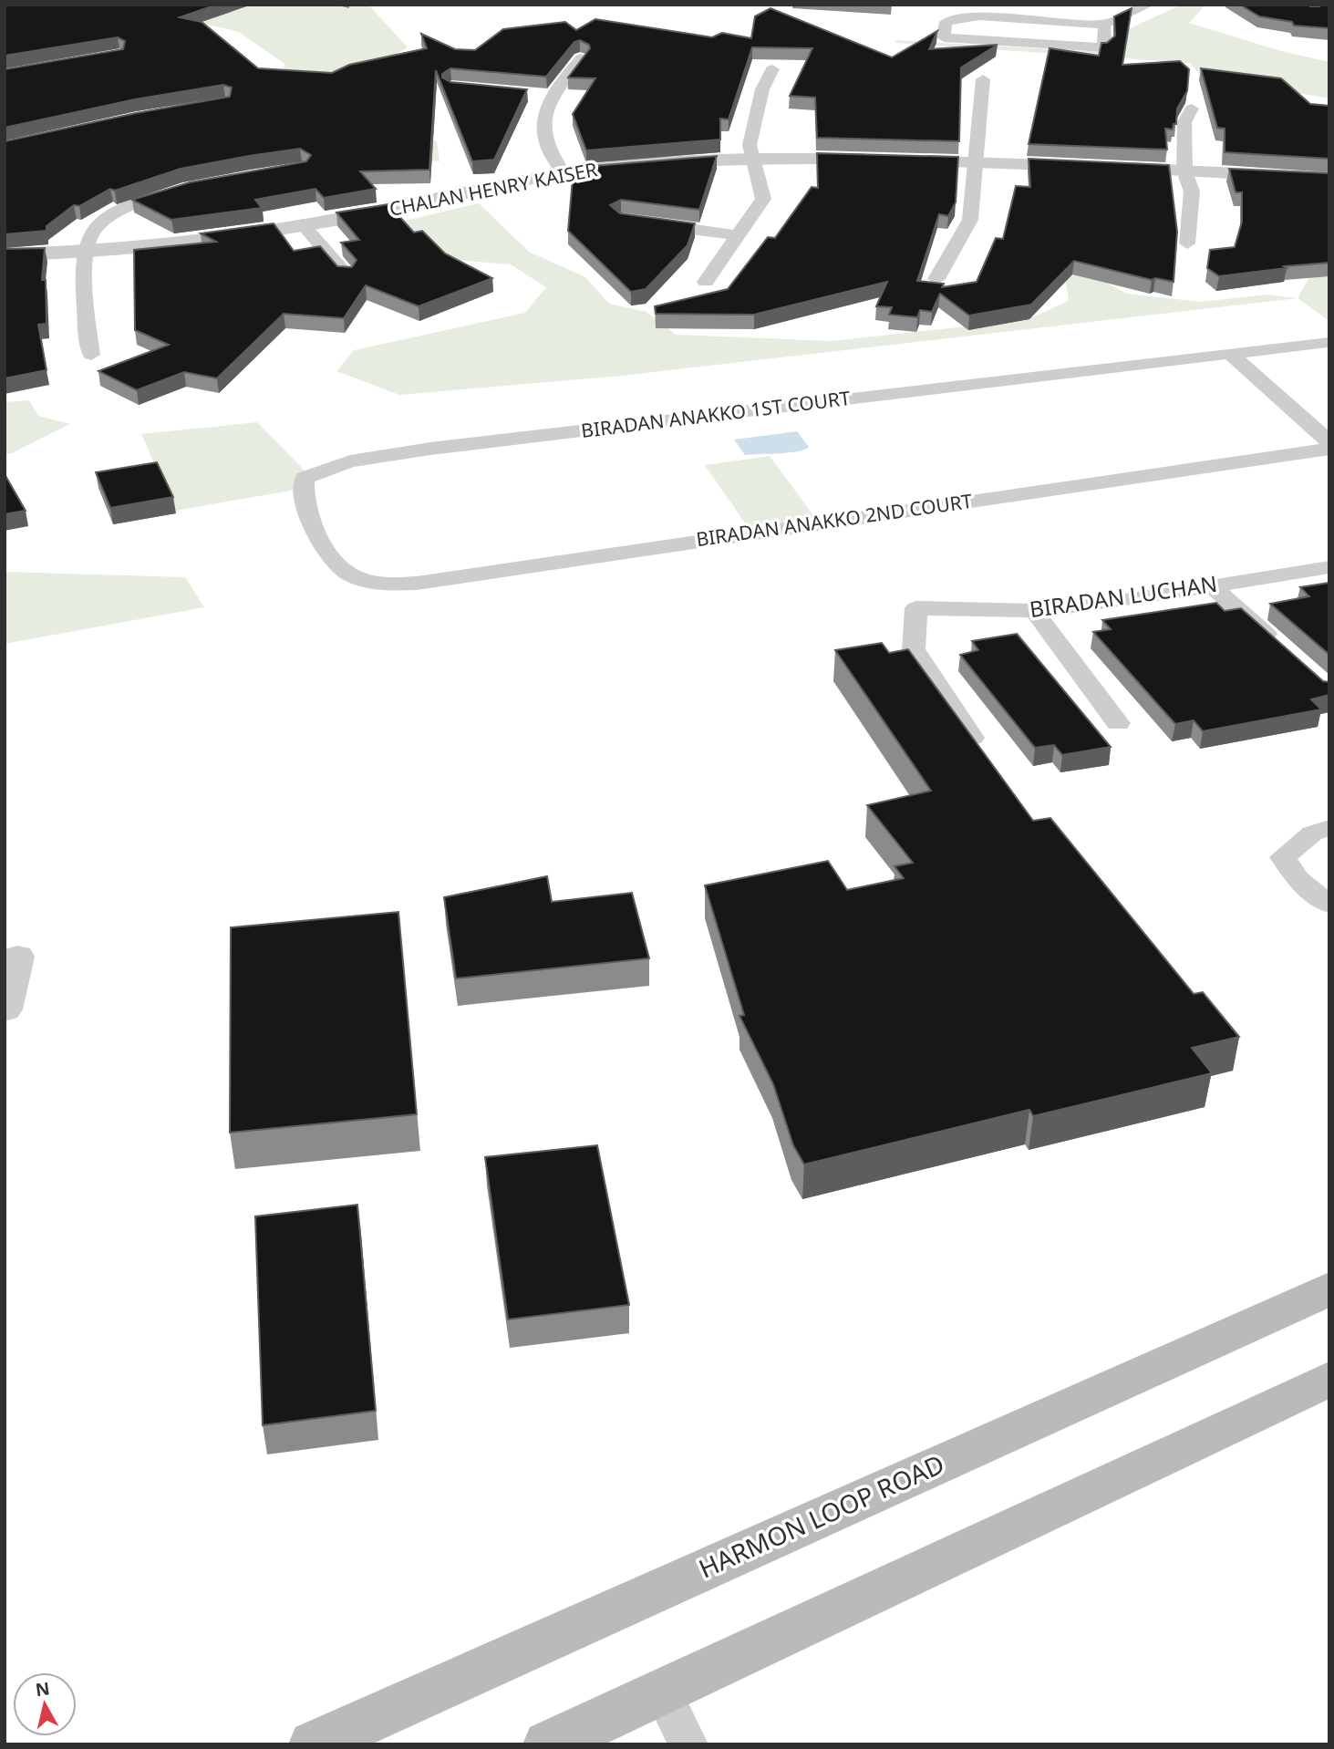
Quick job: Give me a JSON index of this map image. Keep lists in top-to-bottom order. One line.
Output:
{"streets":{"main road":["HARMON LOOP ROAD"],"street":["CHALAN HENRY KAISER","BIRADAN ANAKKO 1ST COURT","BIRADAN ANAKKO 2ND COURT","BIRADAN LUCHAN"]},"crossings":[["BIRADAN ANAKKO 1ST COURT","BIRADAN ANAKKO 2ND COURT"]],"north":"top"}
